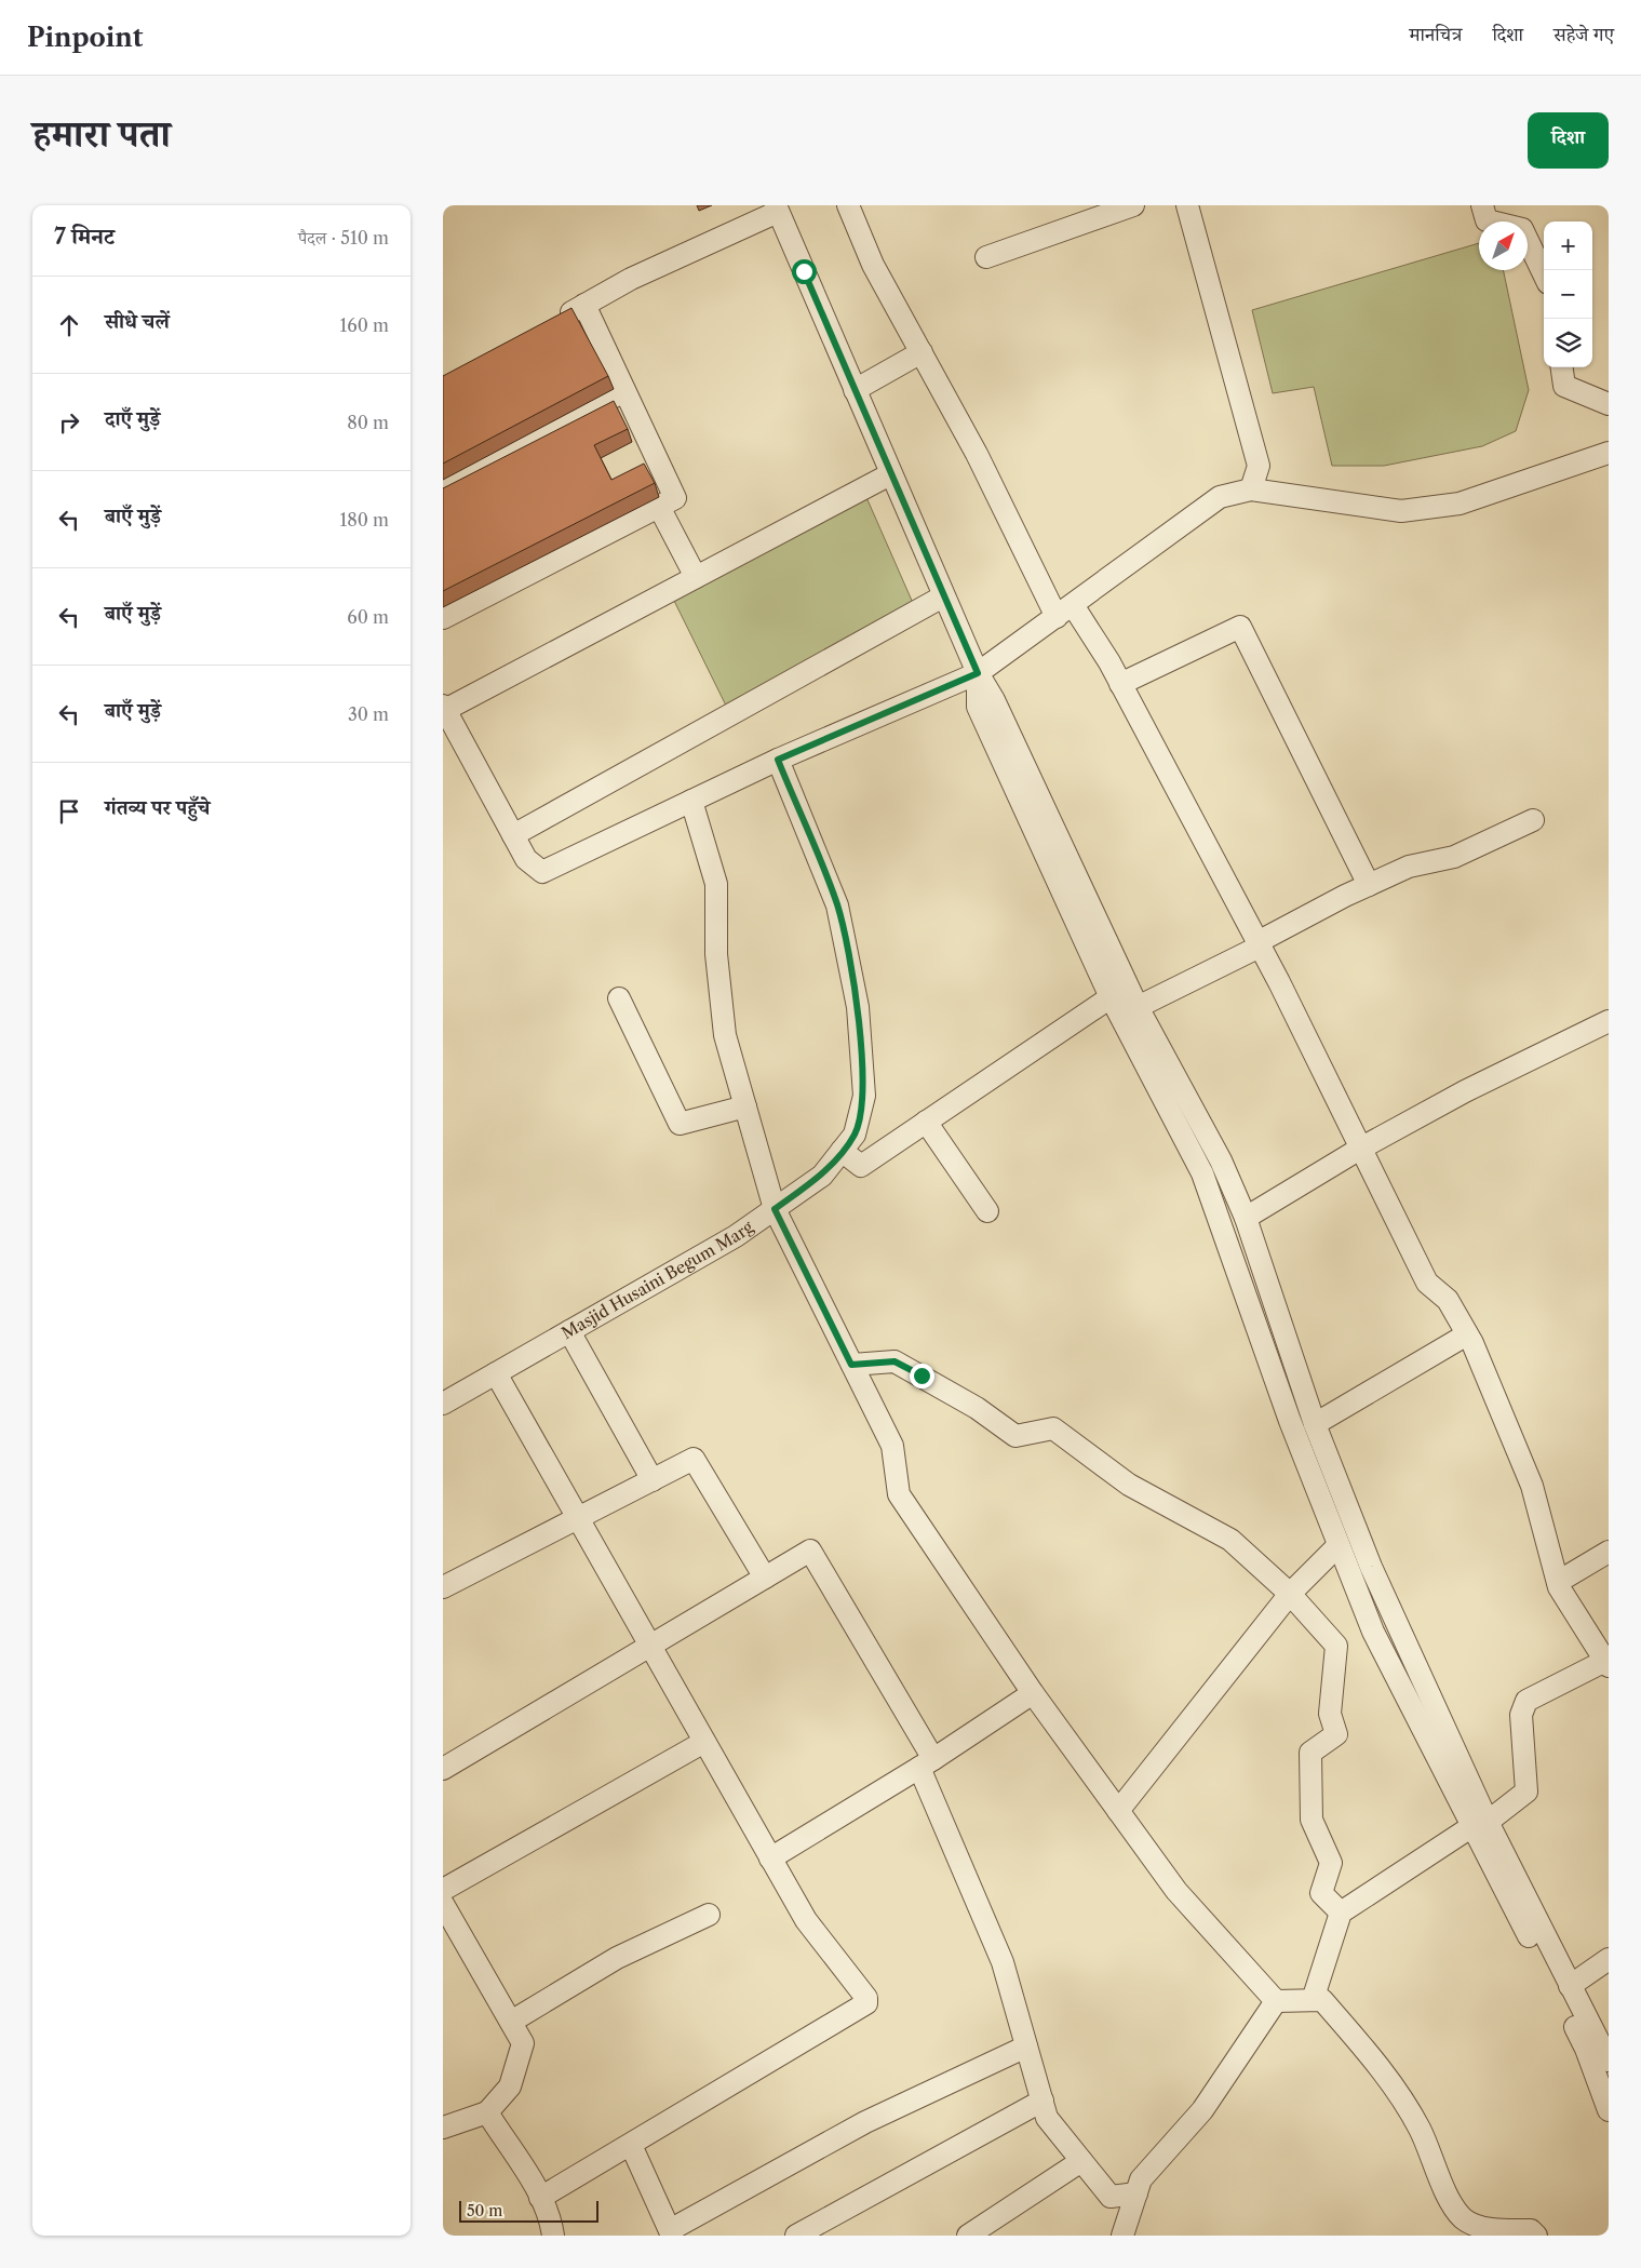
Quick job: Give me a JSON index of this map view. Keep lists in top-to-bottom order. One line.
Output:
{"streets":{"street":["Masjid Husaini Begum Marg"]},"scale_bar":"50 m","north":"top right","page":{"header":"Pinpoint","nav":["मानचित्र","दिशा","सहेजे गए"],"title":"हमारा पता","buttons":"दिशा","heading":["7 मिनट","पैदल · 510 m"],"map_buttons":["+","−"],"list":[["सीधे चलें","160 m"],["दाएँ मुड़ें","80 m"],["बाएँ मुड़ें","180 m"],["बाएँ मुड़ें","60 m"],["बाएँ मुड़ें","30 m"],"गंतव्य पर पहुँचे"],"scale":"50 m"}}
